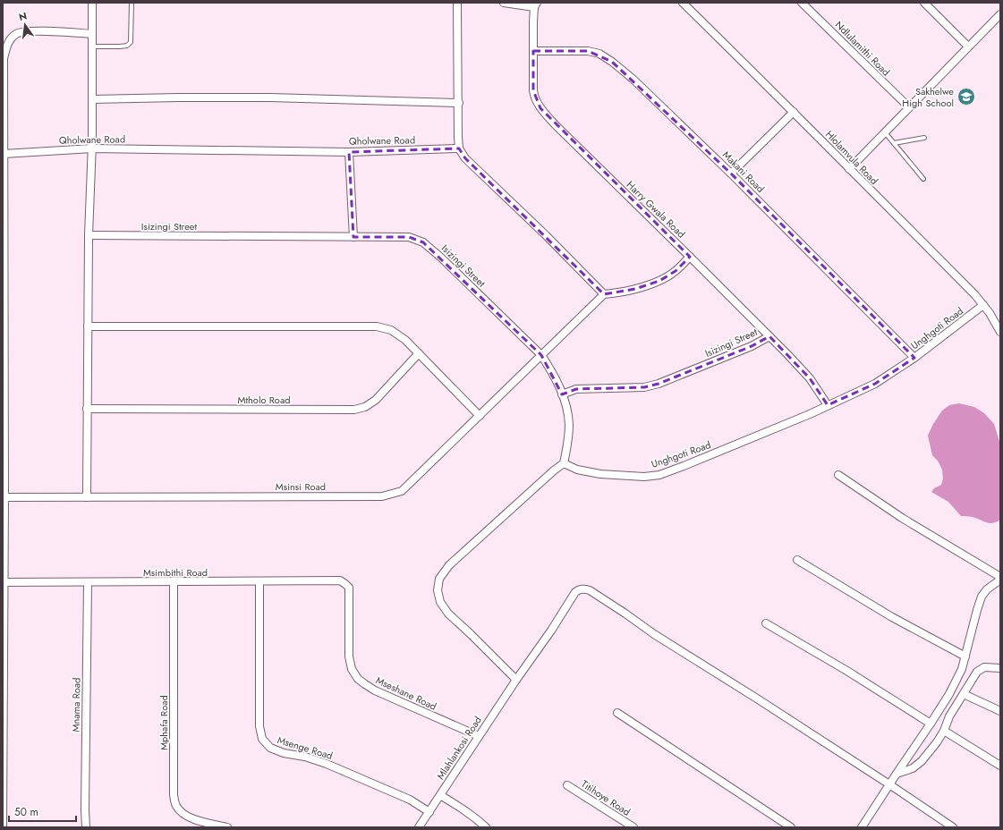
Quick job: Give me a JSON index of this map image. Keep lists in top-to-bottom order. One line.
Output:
{"streets":{"street":["Ndlulamithi Road","Qholwane Road","Hlolamvula Road","Makani Road","Harry Gwala Road","Isizingi Street","Unghgoti Road","Mtholo Road","Msinsi Road","Msimbithi Road","Mseshane Road","Mnama Road","Mphafa Road","Msenge Road","Mlahlankosi Road","Titihoye Road"]},"crossings":[["Hlolamvula Road","Unghgoti Road"],["Makani Road","Harry Gwala Road"],["Makani Road","Unghgoti Road"],["Harry Gwala Road","Isizingi Street"],["Harry Gwala Road","Unghgoti Road"],["Isizingi Street","Msinsi Road"],["Msimbithi Road","Mseshane Road"],["Msimbithi Road","Mnama Road"],["Msimbithi Road","Mphafa Road"],["Msimbithi Road","Msenge Road"],["Mseshane Road","Mlahlankosi Road"],["Msenge Road","Mlahlankosi Road"]],"places":{"school or university":["Sakhelwe High School"]},"scale_bar":"50 m","north":"top"}
